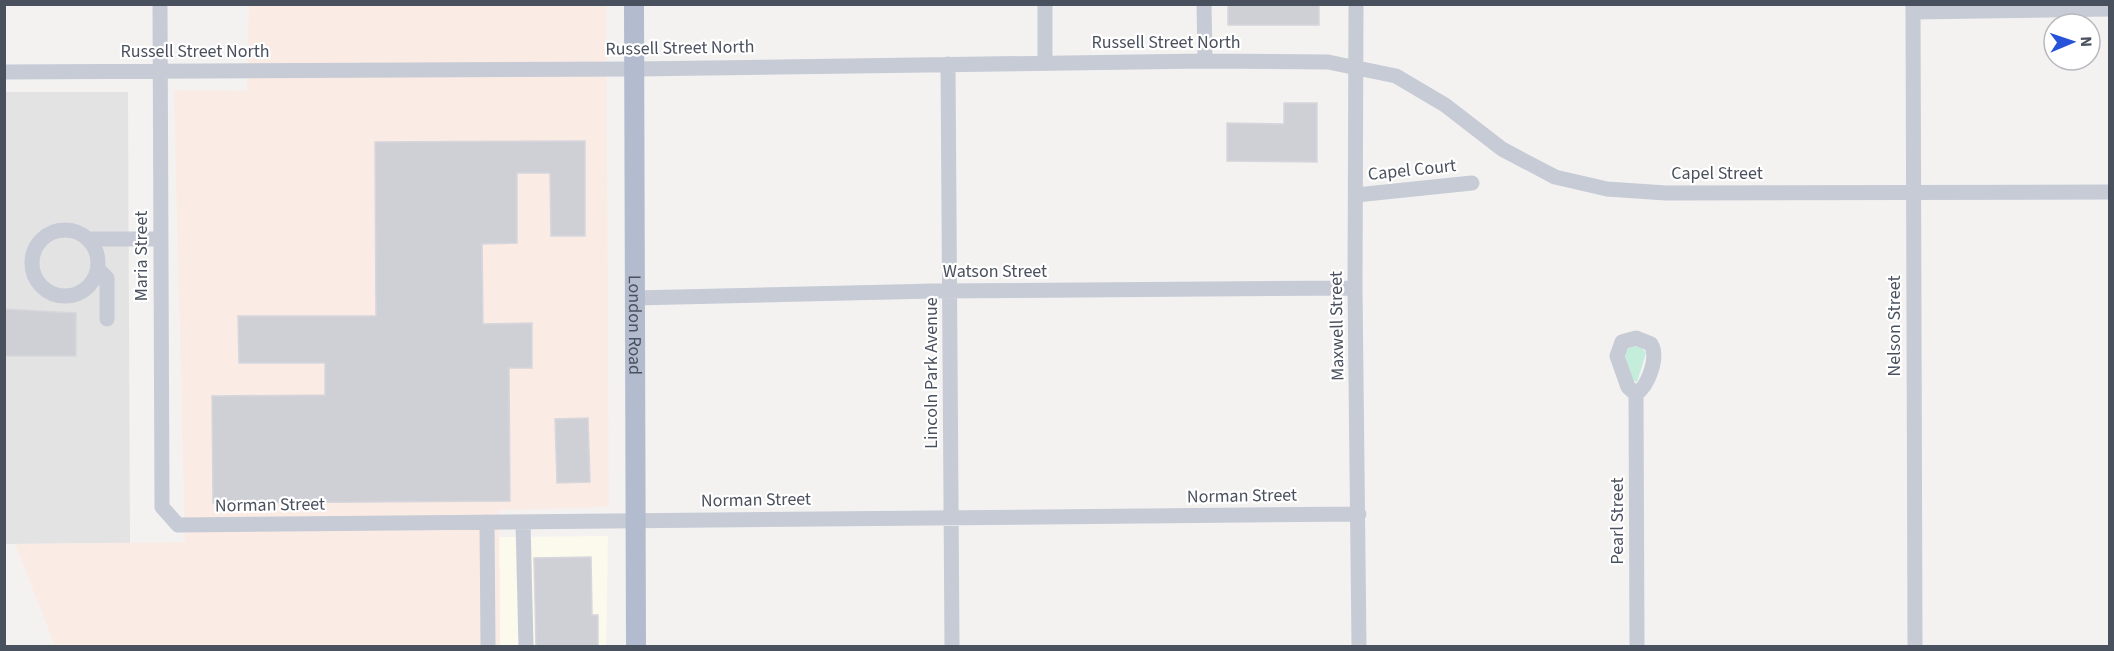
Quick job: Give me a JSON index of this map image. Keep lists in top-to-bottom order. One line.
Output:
{"streets":{"main road":["London Road"],"street":["Russell Street North","Capel Court","Capel Street","Maria Street","Watson Street","Maxwell Street","Nelson Street","Lincoln Park Avenue","Norman Street","Pearl Street"]},"crossings":[["Russell Street North","Capel Street"],["Russell Street North","Maria Street"],["Russell Street North","London Road"],["Russell Street North","Maxwell Street"],["Russell Street North","Lincoln Park Avenue"],["Capel Court","Maxwell Street"],["Capel Street","Maxwell Street"],["Capel Street","Nelson Street"],["Maria Street","Norman Street"],["Watson Street","London Road"],["Watson Street","Maxwell Street"],["Watson Street","Lincoln Park Avenue"],["London Road","Norman Street"],["Maxwell Street","Norman Street"],["Lincoln Park Avenue","Norman Street"]],"north":"right"}
